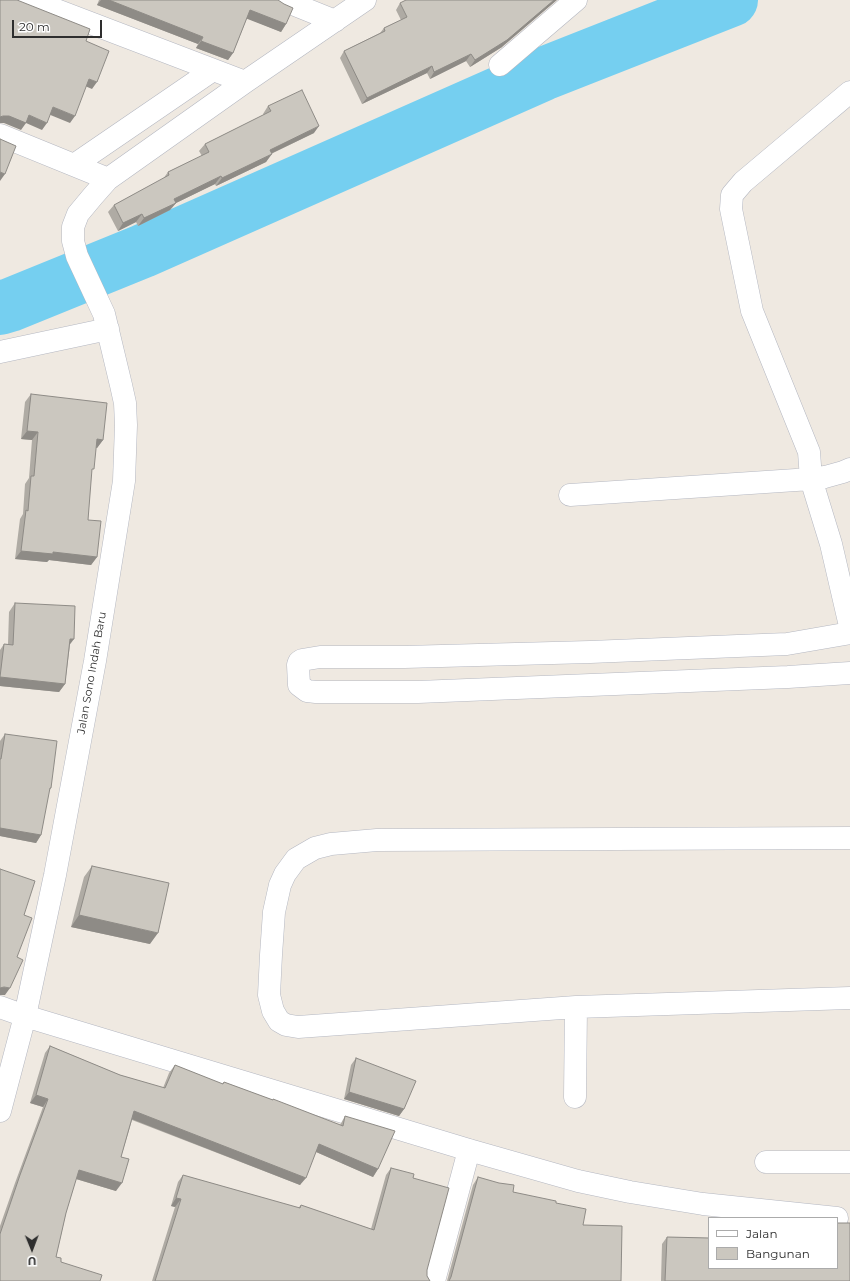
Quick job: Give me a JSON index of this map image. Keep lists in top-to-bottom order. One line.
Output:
{"streets":{"street":["Jalan Sono Indah Baru"]},"legend":["Jalan","Bangunan"],"scale_bar":"20 m","north":"bottom"}
